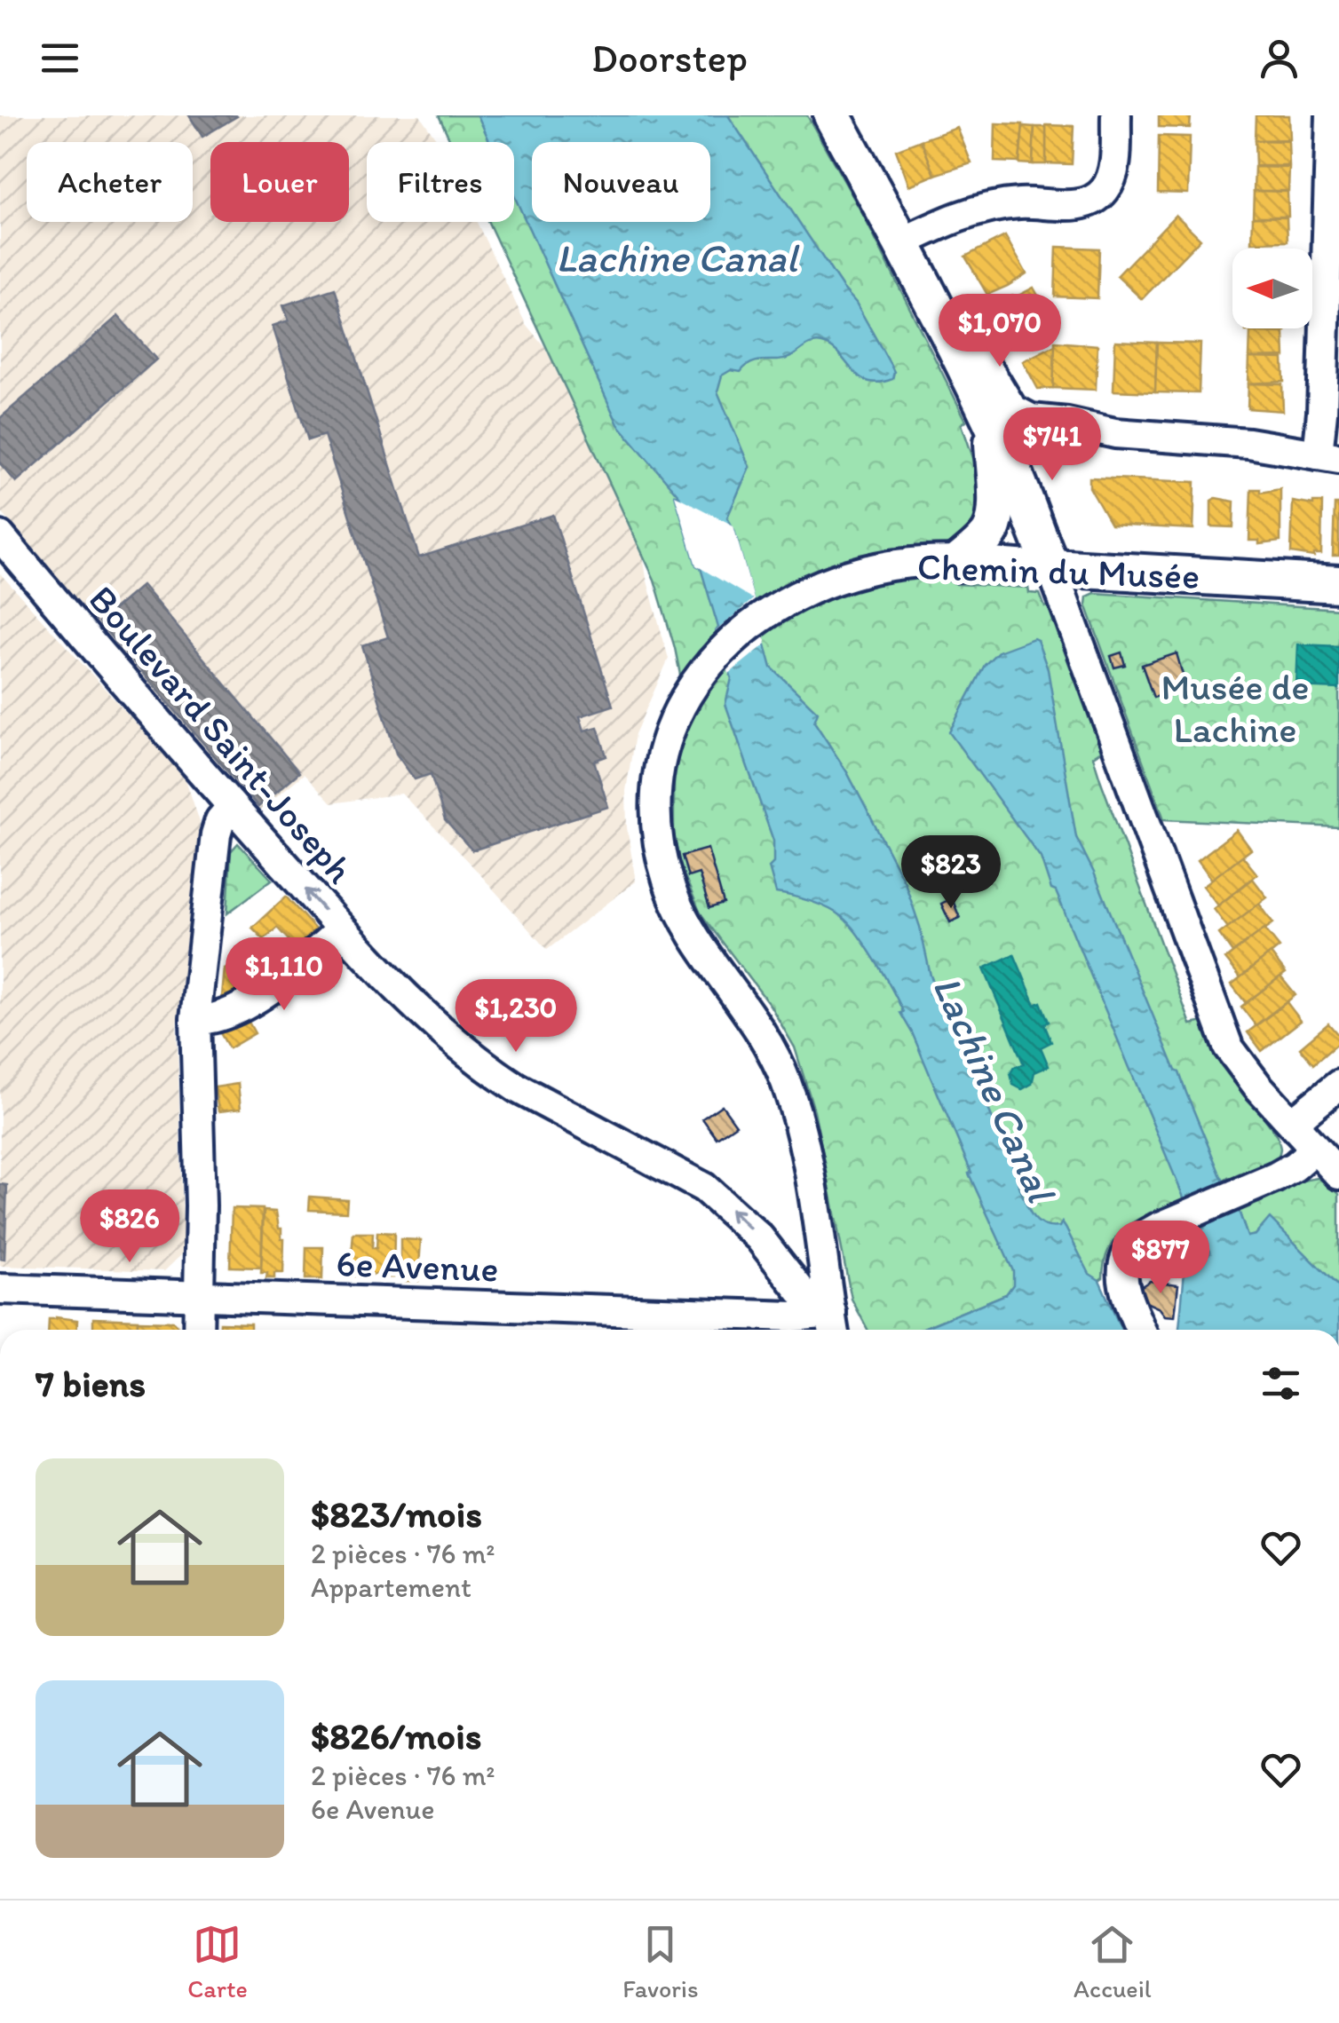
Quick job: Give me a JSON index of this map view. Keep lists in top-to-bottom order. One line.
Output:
{"streets":{"main road":["Chemin du Musée"],"street":["Boulevard Saint-Joseph","6e Avenue"]},"crossings":[["Chemin du Musée","Boulevard Saint-Joseph"],["Chemin du Musée","6e Avenue"],["Boulevard Saint-Joseph","6e Avenue"]],"one_way":["Boulevard Saint-Joseph"],"water":["Lachine Canal"],"parks":["Musée de Lachine"],"north":"left","page":{"header":"Doorstep","chip":["Acheter","Louer","Filtres","Nouveau"],"price":["$1,070","$741","$823","$1,110","$1,230","$826","$877"],"heading":"7 biens","list":[{"name":"$823/mois","note":"2 pièces · 76 m² · Appartement"},{"name":"$826/mois","note":"2 pièces · 76 m² · 6e Avenue"}],"tabs":["Carte","Favoris","Accueil"]}}
